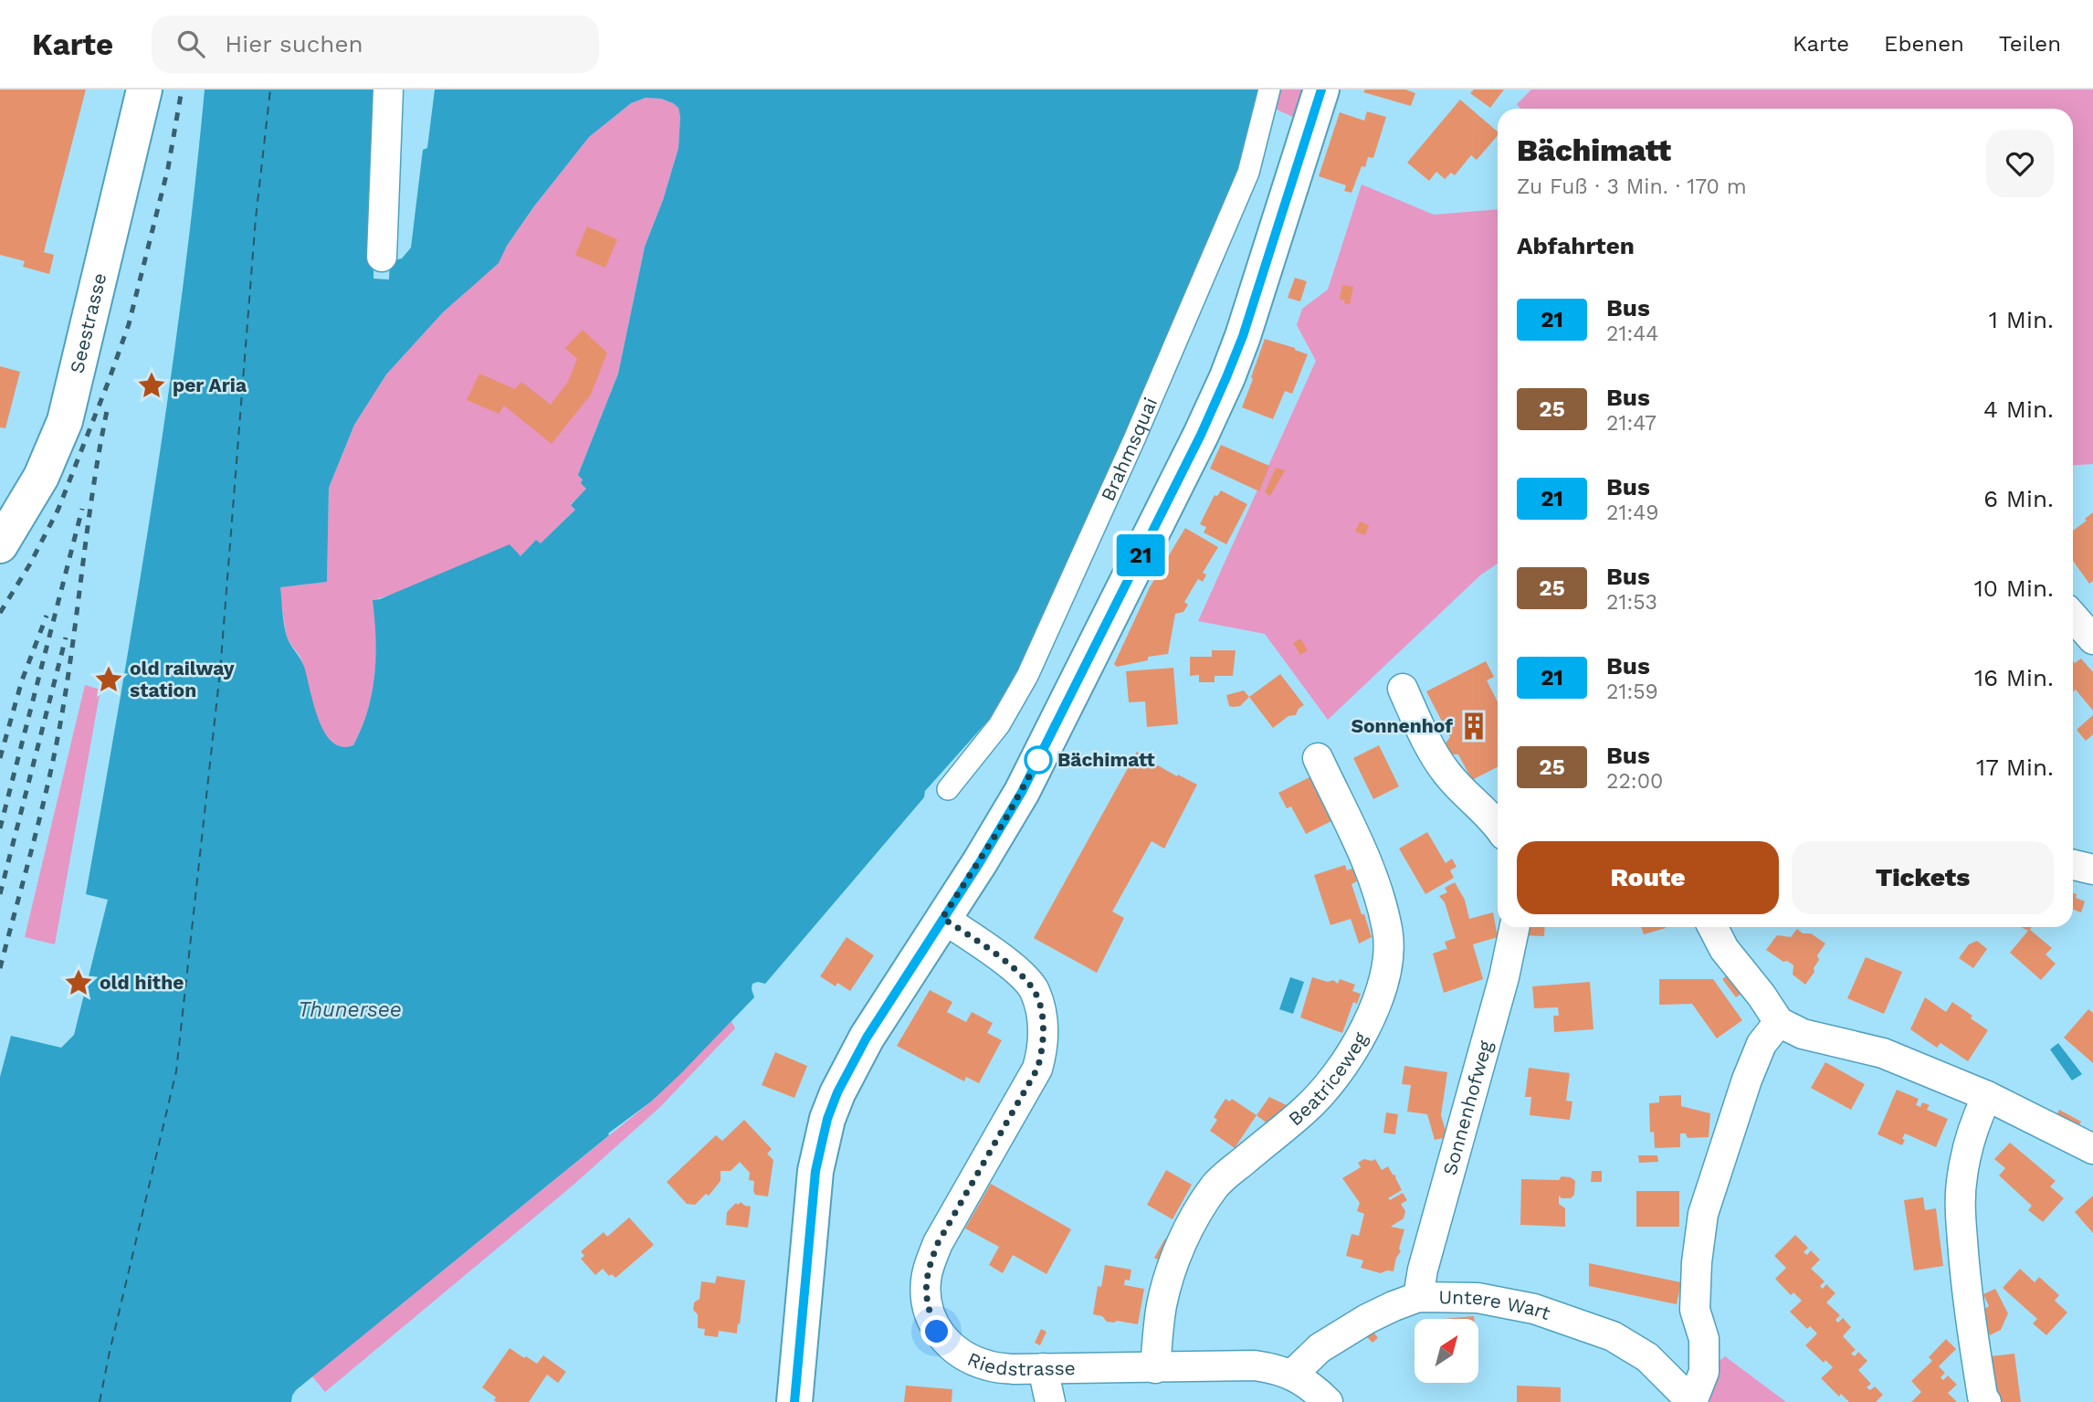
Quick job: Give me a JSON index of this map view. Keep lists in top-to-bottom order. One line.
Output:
{"streets":{"main road":["Seestrasse"],"street":["Brahmsquai","Beatriceweg","Sonnenhofweg","Untere Wart","Riedstrasse"]},"crossings":[["Beatriceweg","Riedstrasse"],["Sonnenhofweg","Untere Wart"],["Untere Wart","Riedstrasse"]],"water":["Thunersee"],"places":{"place":["per Aria","old railway station","old hithe"],"building":["Sonnenhof"],"other":["Bächimatt"]},"lines":["bus line 21"],"north":"top right","page":{"header":"Karte","search":"Hier suchen","nav":["Karte","Ebenen","Teilen"],"on_map":"21","heading":[["Bächimatt","Zu Fuß · 3 Min. · 170 m"],"Abfahrten"],"list":[{"mark":"21","name":"Bus","note":"21:44","value":"1 Min."},{"mark":"25","name":"Bus","note":"21:47","value":"4 Min."},{"mark":"21","name":"Bus","note":"21:49","value":"6 Min."},{"mark":"25","name":"Bus","note":"21:53","value":"10 Min."},{"mark":"21","name":"Bus","note":"21:59","value":"16 Min."},{"mark":"25","name":"Bus","note":"22:00","value":"17 Min."}],"buttons":["Route","Tickets"]}}
